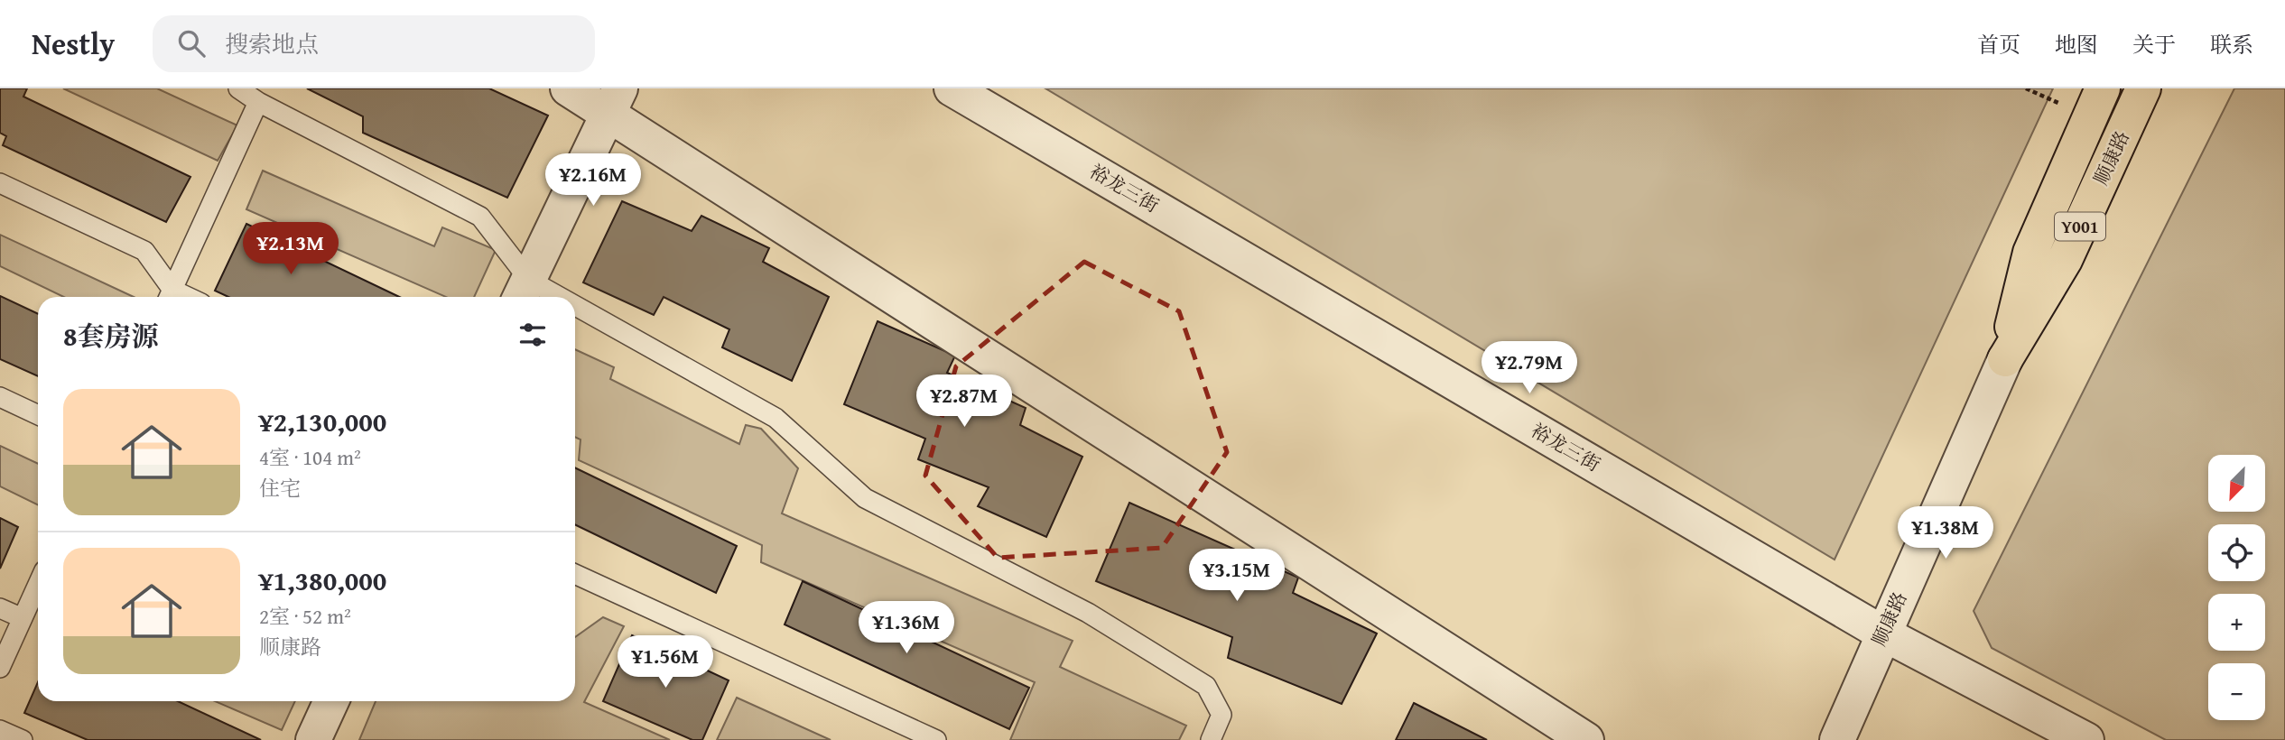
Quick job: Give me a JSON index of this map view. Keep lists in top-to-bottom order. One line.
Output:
{"streets":{"main road":["顺康路","Y001"],"street":["裕龙三街"]},"crossings":[["顺康路","裕龙三街"]],"north":"bottom left","page":{"header":"Nestly","search":"搜索地点","nav":["首页","地图","关于","联系"],"price":["¥2.16M","¥2.13M","¥2.79M","¥2.87M","¥1.38M","¥3.15M","¥1.36M","¥1.56M"],"heading":"8套房源","list":[{"name":"¥2,130,000","note":"4室 · 104 m² · 住宅"},{"name":"¥1,380,000","note":"2室 · 52 m² · 顺康路"}],"map_buttons":["+","−"]}}
